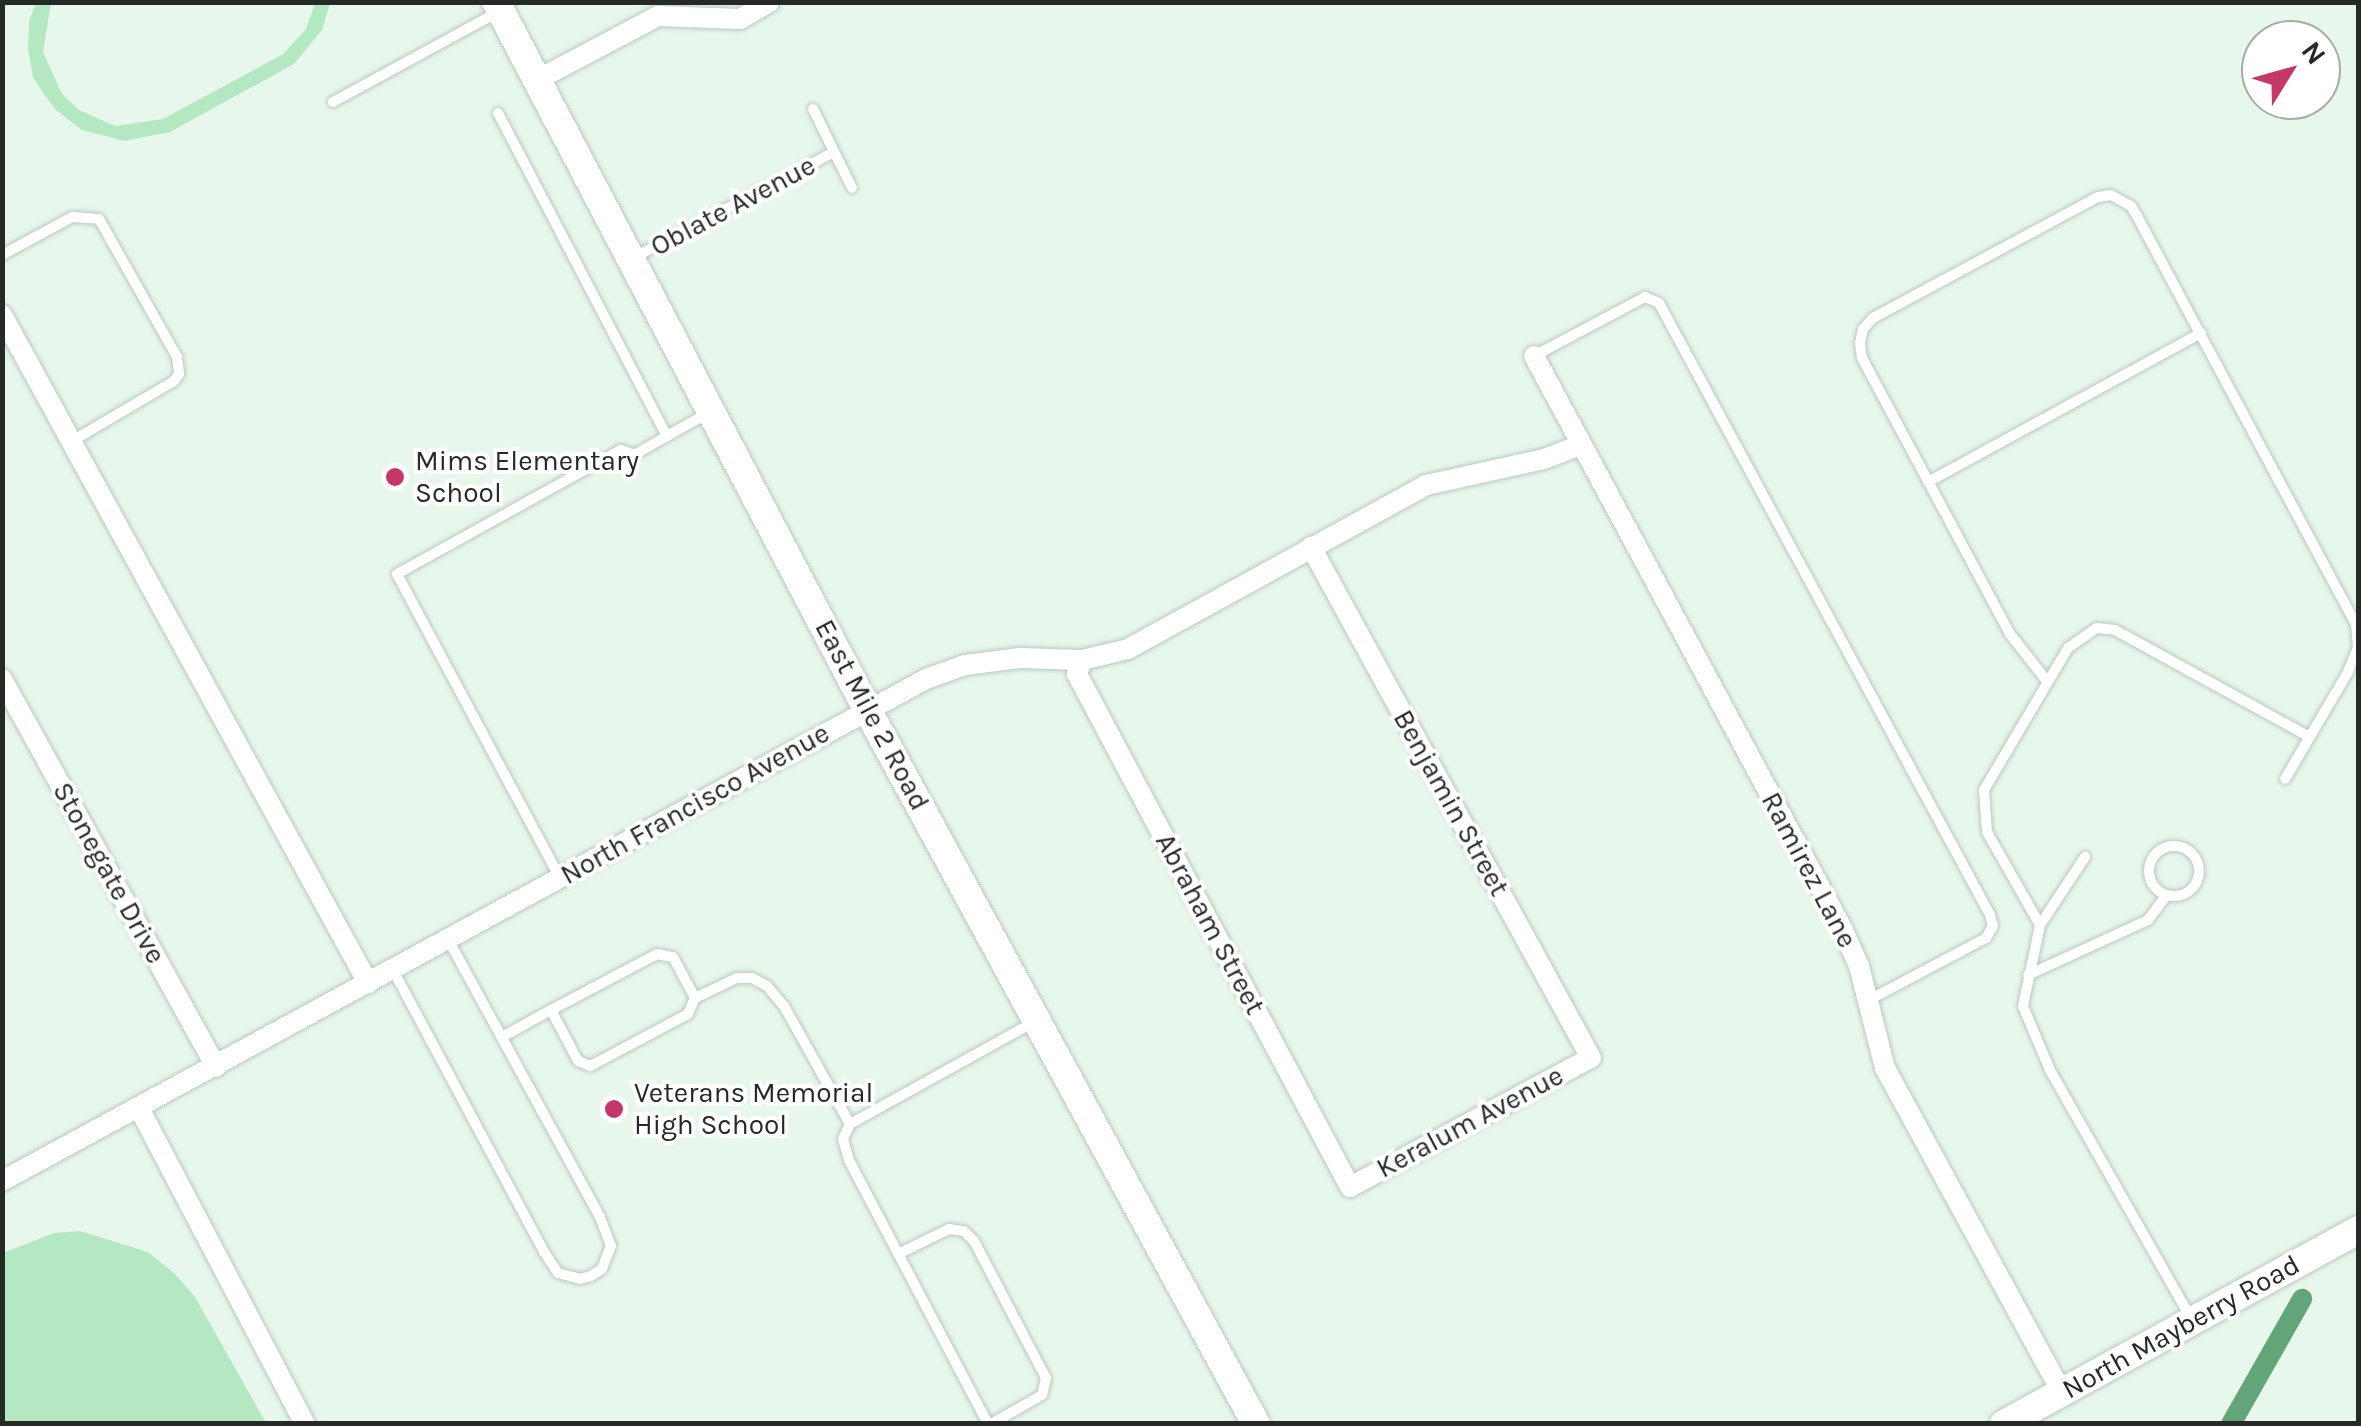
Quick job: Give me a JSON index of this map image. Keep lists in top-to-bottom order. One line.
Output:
{"streets":{"main road":["East Mile 2 Road","North Mayberry Road"],"street":["Benjamin Street","North Francisco Avenue","Ramirez Lane","Stonegate Drive","Abraham Street","Keralum Avenue"],"lane":["Oblate Avenue"]},"crossings":[["Oblate Avenue","East Mile 2 Road"],["East Mile 2 Road","North Francisco Avenue"],["Benjamin Street","North Francisco Avenue"],["Benjamin Street","Keralum Avenue"],["North Francisco Avenue","Ramirez Lane"],["North Francisco Avenue","Stonegate Drive"],["North Francisco Avenue","Abraham Street"],["Ramirez Lane","North Mayberry Road"],["Abraham Street","Keralum Avenue"]],"places":["Mims Elementary School","Veterans Memorial High School"],"north":"top right"}
